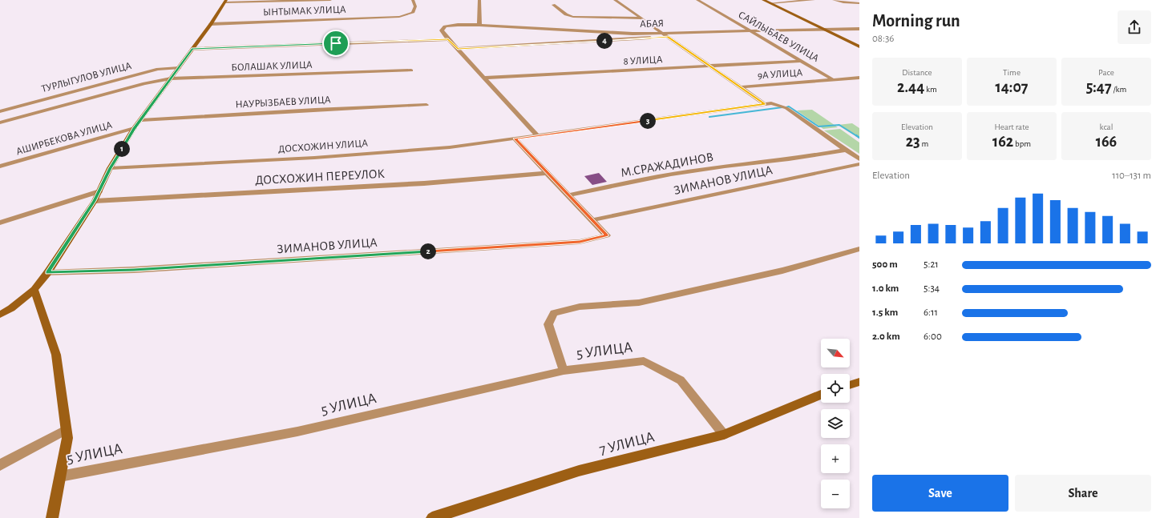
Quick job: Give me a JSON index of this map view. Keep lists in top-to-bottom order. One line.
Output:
{"streets":{"street":["ЫНТЫМАК УЛИЦА","АБАЯ","САЙЛЫБАЕВ УЛИЦА","8 УЛИЦА","БОЛАШАК УЛИЦА","9А УЛИЦА","ТУРЛЫГУЛОВ УЛИЦА","НАУРЫЗБАЕВ УЛИЦА","АШИРБЕКОВА УЛИЦА","ДОСХОЖИН УЛИЦА","М.СРАЖАДИНОВ","ДОСХОЖИН ПЕРЕУЛОК","ЗИМАНОВ УЛИЦА","5 УЛИЦА","7 УЛИЦА"]},"crossings":[["АБАЯ","САЙЛЫБАЕВ УЛИЦА"],["САЙЛЫБАЕВ УЛИЦА","8 УЛИЦА"],["САЙЛЫБАЕВ УЛИЦА","9А УЛИЦА"],["БОЛАШАК УЛИЦА","ТУРЛЫГУЛОВ УЛИЦА"],["ДОСХОЖИН УЛИЦА","М.СРАЖАДИНОВ"],["5 УЛИЦА","7 УЛИЦА"]],"north":"bottom right","page":{"heading":["Morning run","08:36"],"pins":["4","3","1","2"],"stats":[["Distance","2.44 km"],["Time","14:07"],["Pace","5:47 /km"],["Elevation","23 m"],["Heart rate","162 bpm"],["kcal","166"]],"chart":["Elevation","110–131 m"],"list":[{"name":"500 m","note":"5:21"},{"name":"1.0 km","note":"5:34"},{"name":"1.5 km","note":"6:11"},{"name":"2.0 km","note":"6:00"}],"map_buttons":["+","−"],"buttons":["Save","Share"]}}
